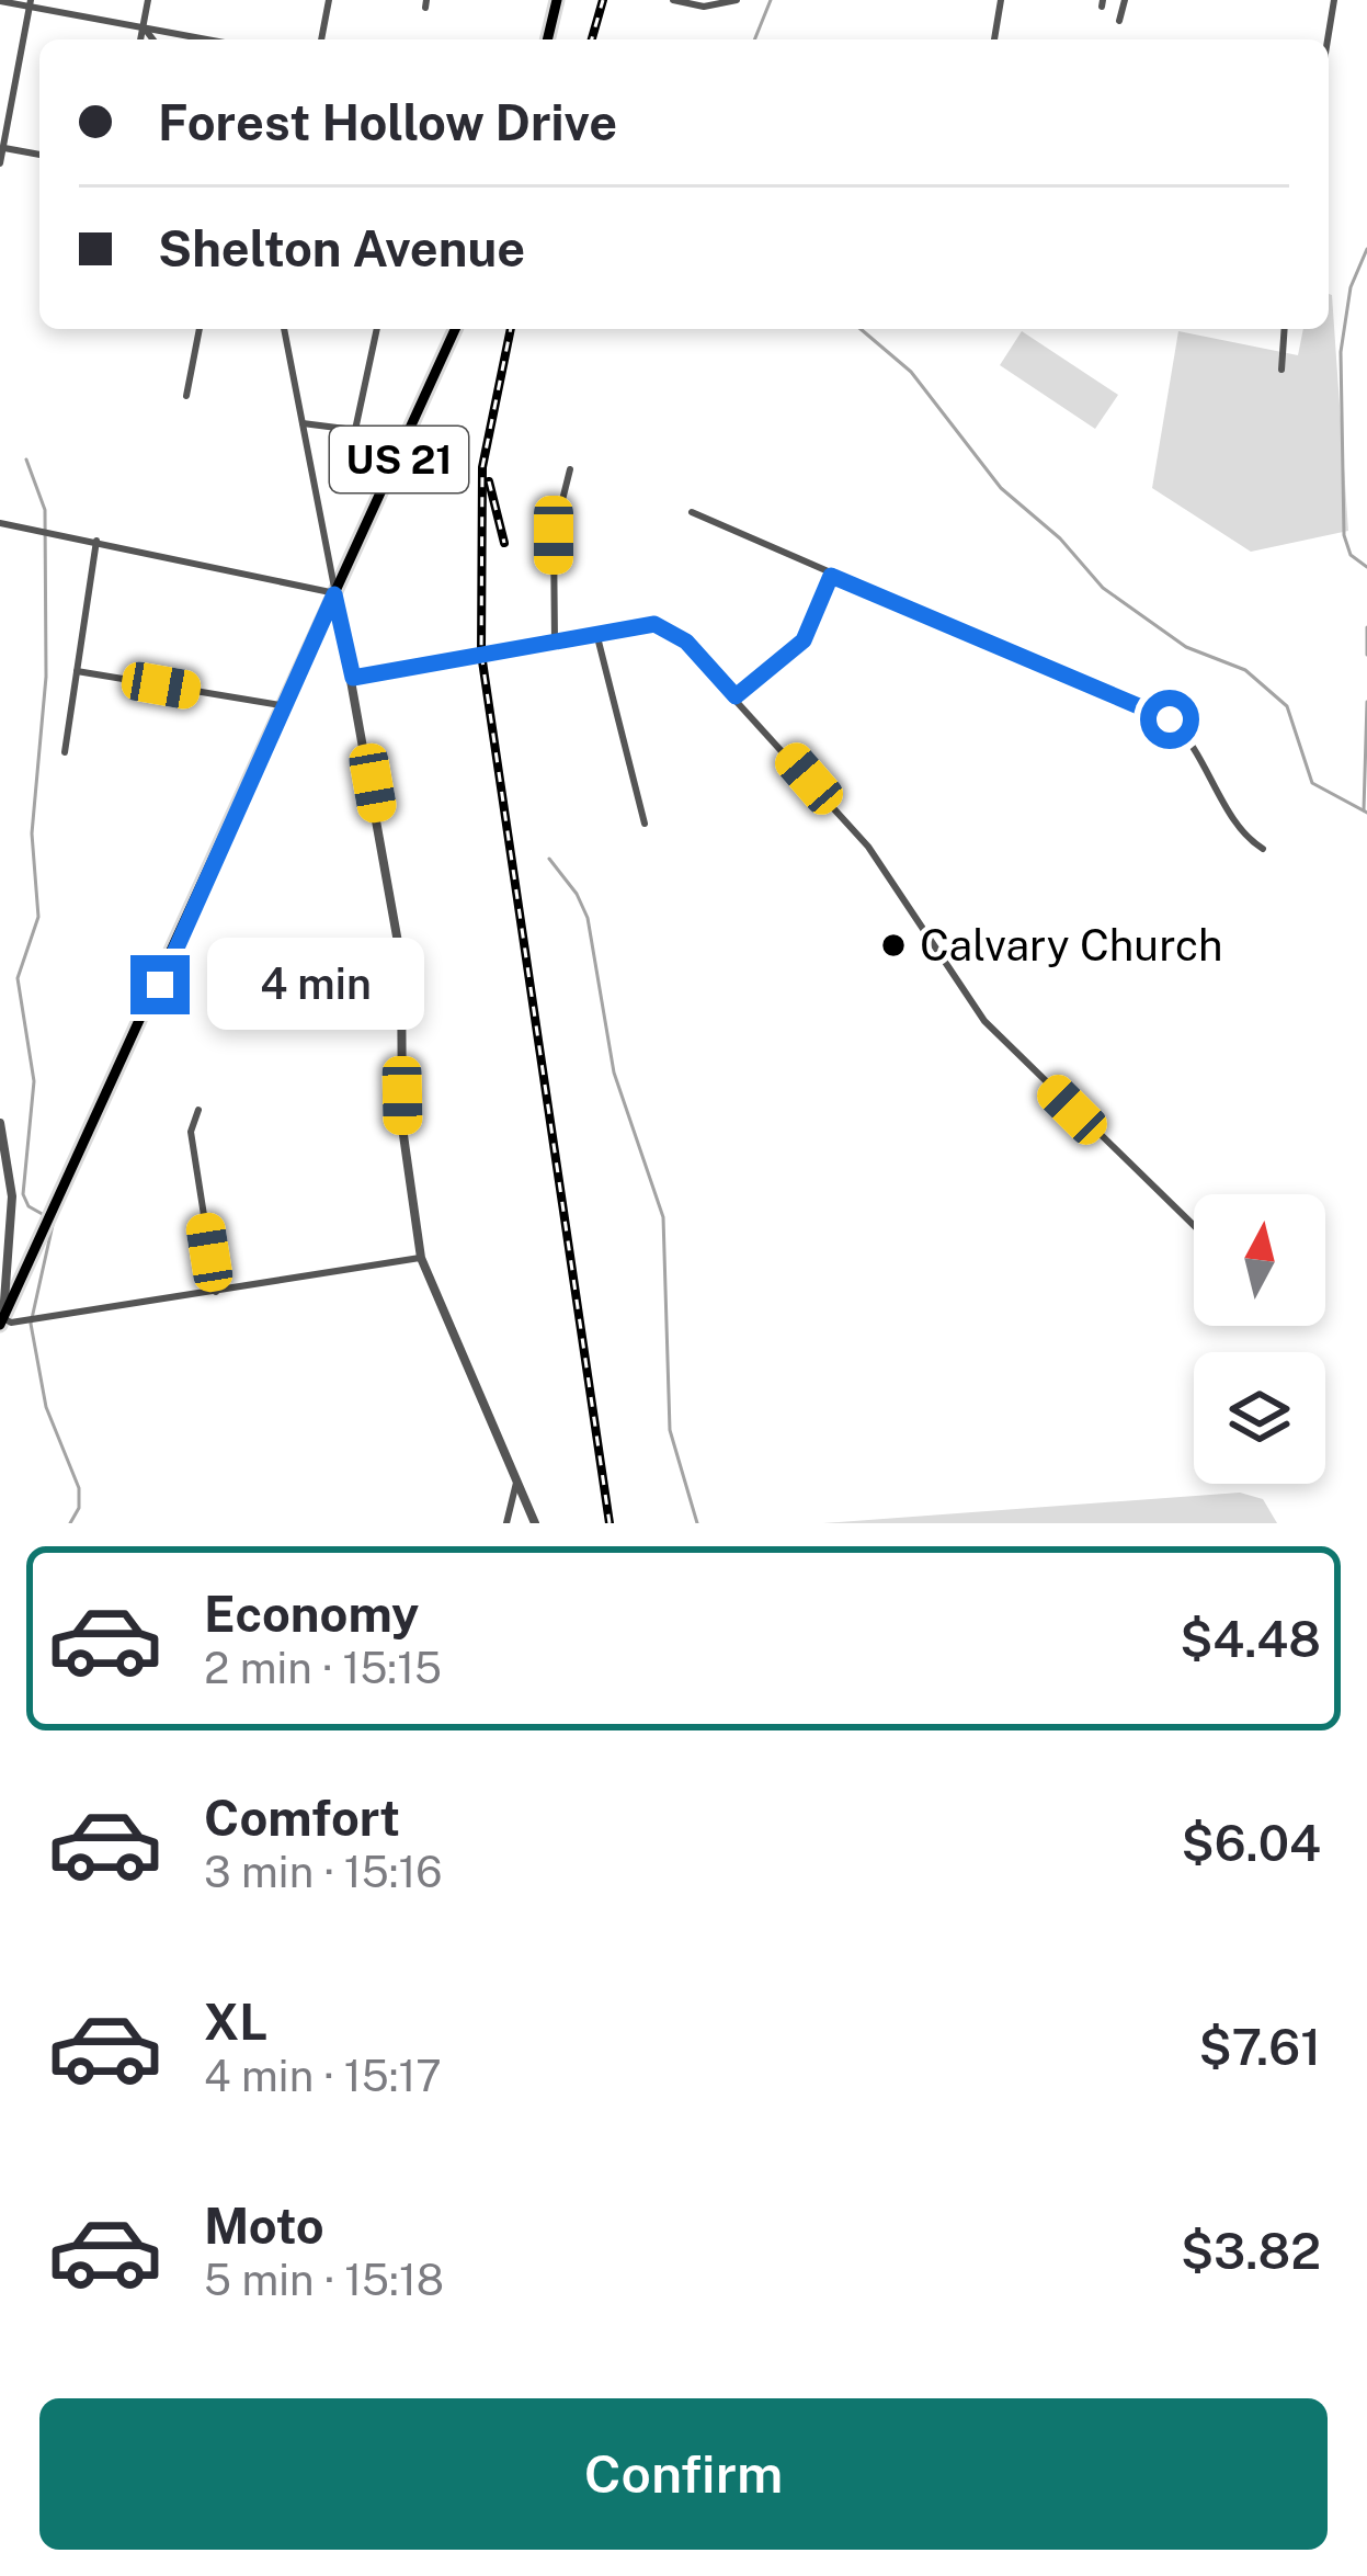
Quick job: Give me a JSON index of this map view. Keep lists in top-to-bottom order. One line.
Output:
{"streets":{"main road":["US 21"]},"places":["Calvary Church"],"north":"top","page":{"banner":["Forest Hollow Drive","Shelton Avenue"],"bubble":"4 min","list":[{"name":"Economy","note":"2 min · 15:15","value":"$4.48"},{"name":"Comfort","note":"3 min · 15:16","value":"$6.04"},{"name":"XL","note":"4 min · 15:17","value":"$7.61"},{"name":"Moto","note":"5 min · 15:18","value":"$3.82"}],"buttons":"Confirm"}}
